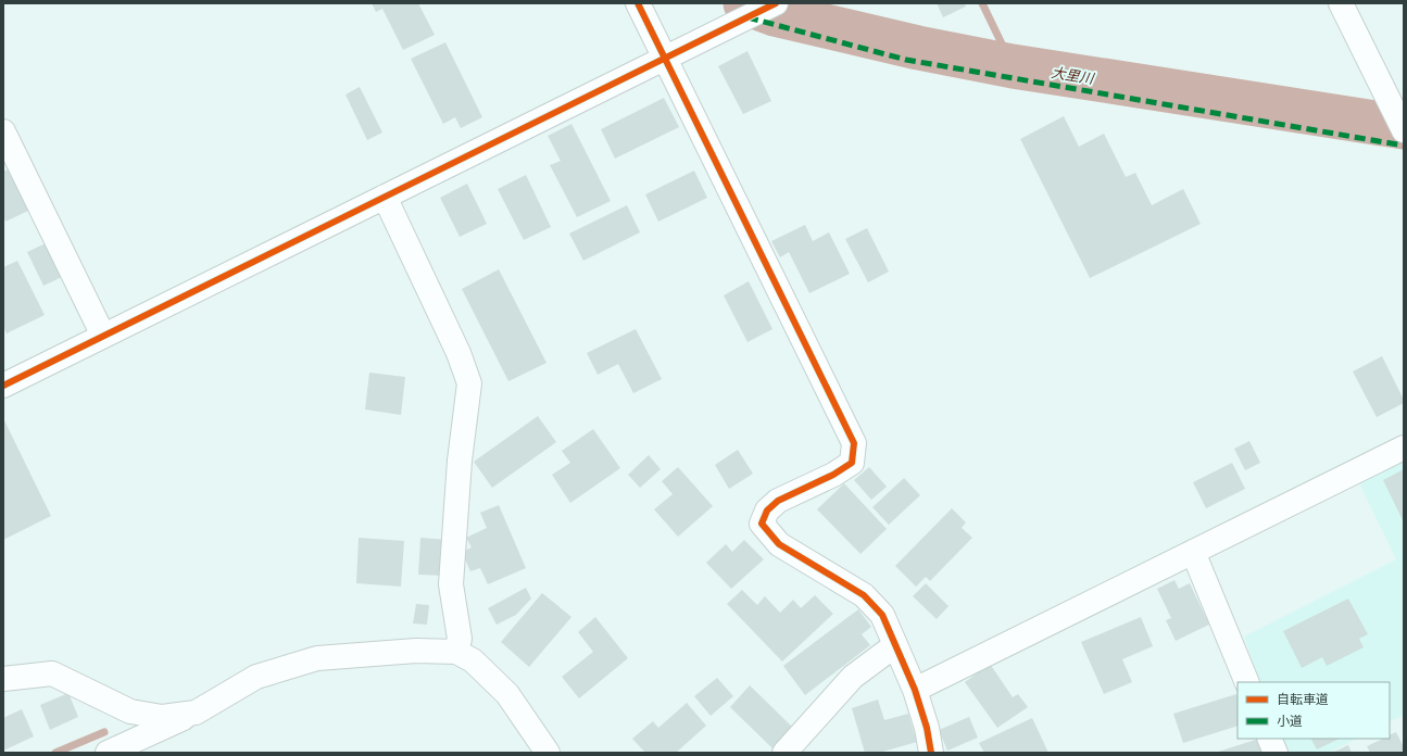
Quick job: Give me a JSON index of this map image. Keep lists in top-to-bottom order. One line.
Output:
{"water":["大里川"],"legend":["自転車道","小道"]}
